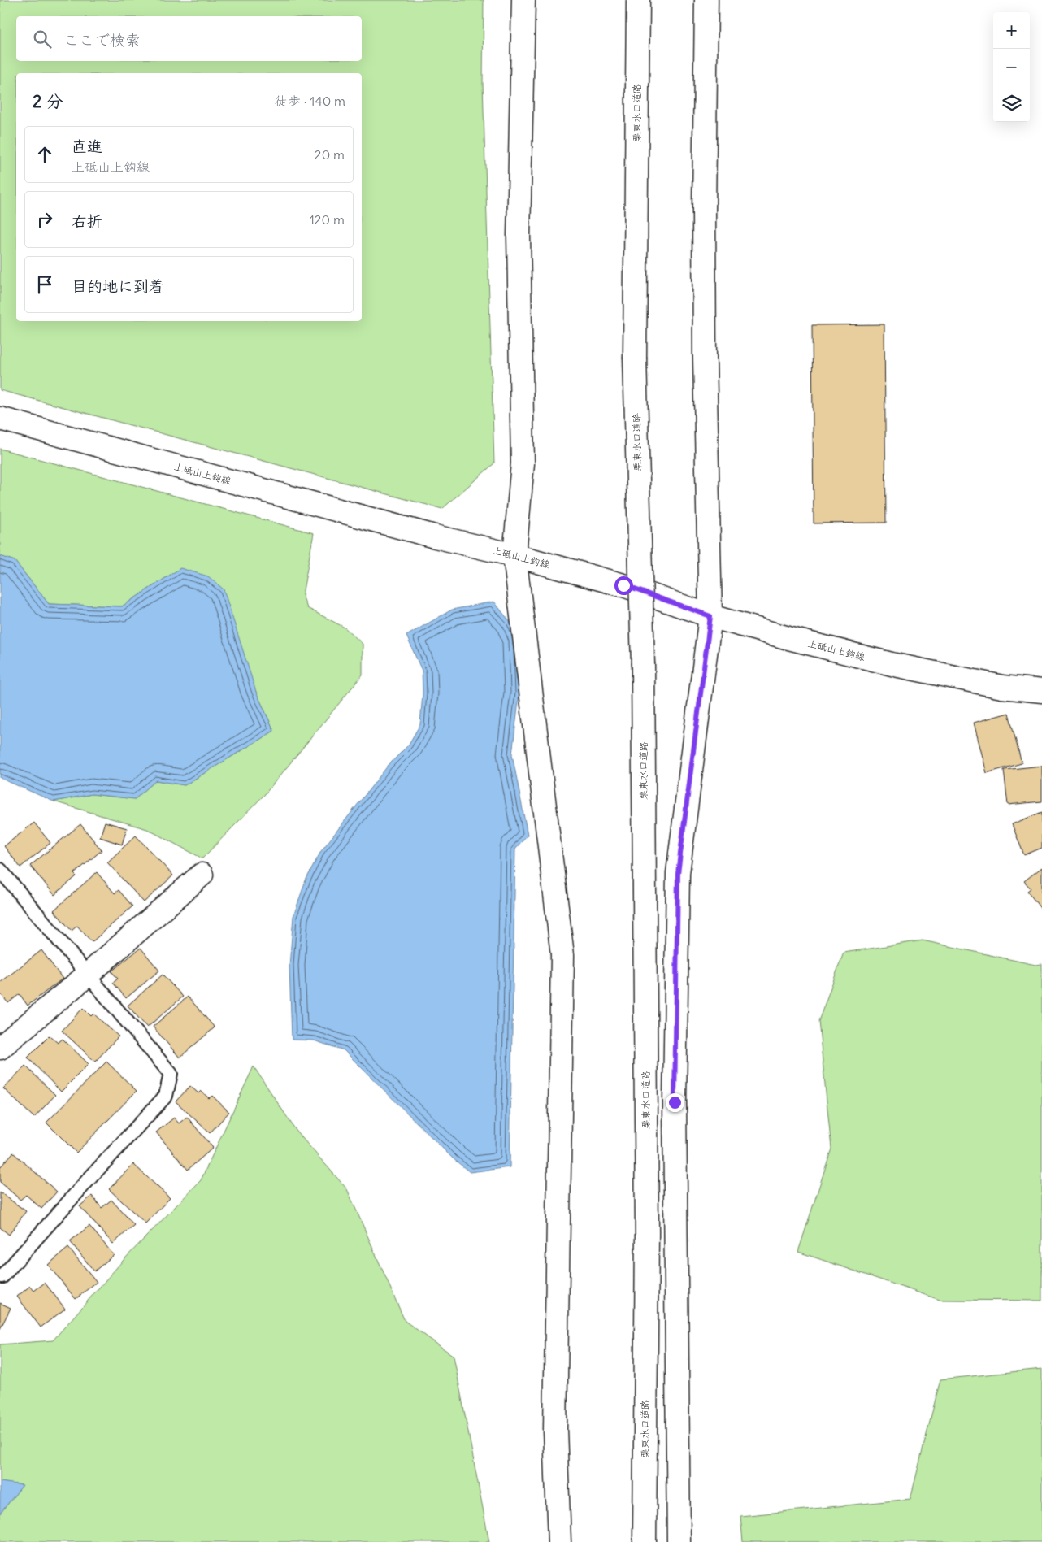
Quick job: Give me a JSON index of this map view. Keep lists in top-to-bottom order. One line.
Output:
{"streets":{"main road":["栗東水口道路","上砥山上鈎線"]},"page":{"map_buttons":["+","−"],"search":"ここで検索","heading":["2 分","徒歩 · 140 m"],"list":[["直進","上砥山上鈎線","20 m"],["右折","120 m"],"目的地に到着"]}}
